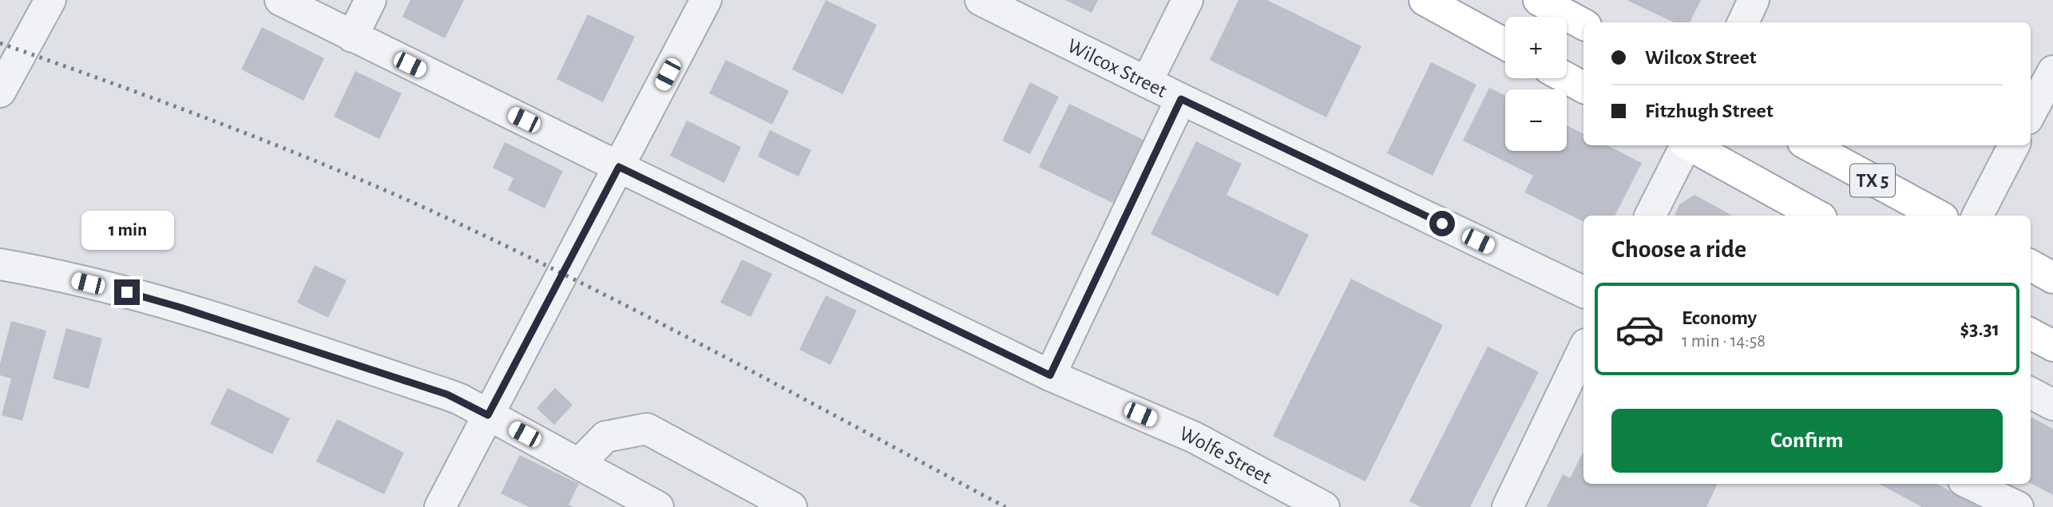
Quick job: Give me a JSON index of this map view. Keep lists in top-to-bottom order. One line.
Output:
{"streets":{"main road":["TX 5"],"street":["Wilcox Street","Wolfe Street"]},"page":{"map_buttons":["+","−"],"banner":["Wilcox Street","Fitzhugh Street"],"bubble":"1 min","heading":"Choose a ride","list":[{"name":"Economy","note":"1 min · 14:58","value":"$3.31"}],"buttons":"Confirm"}}
